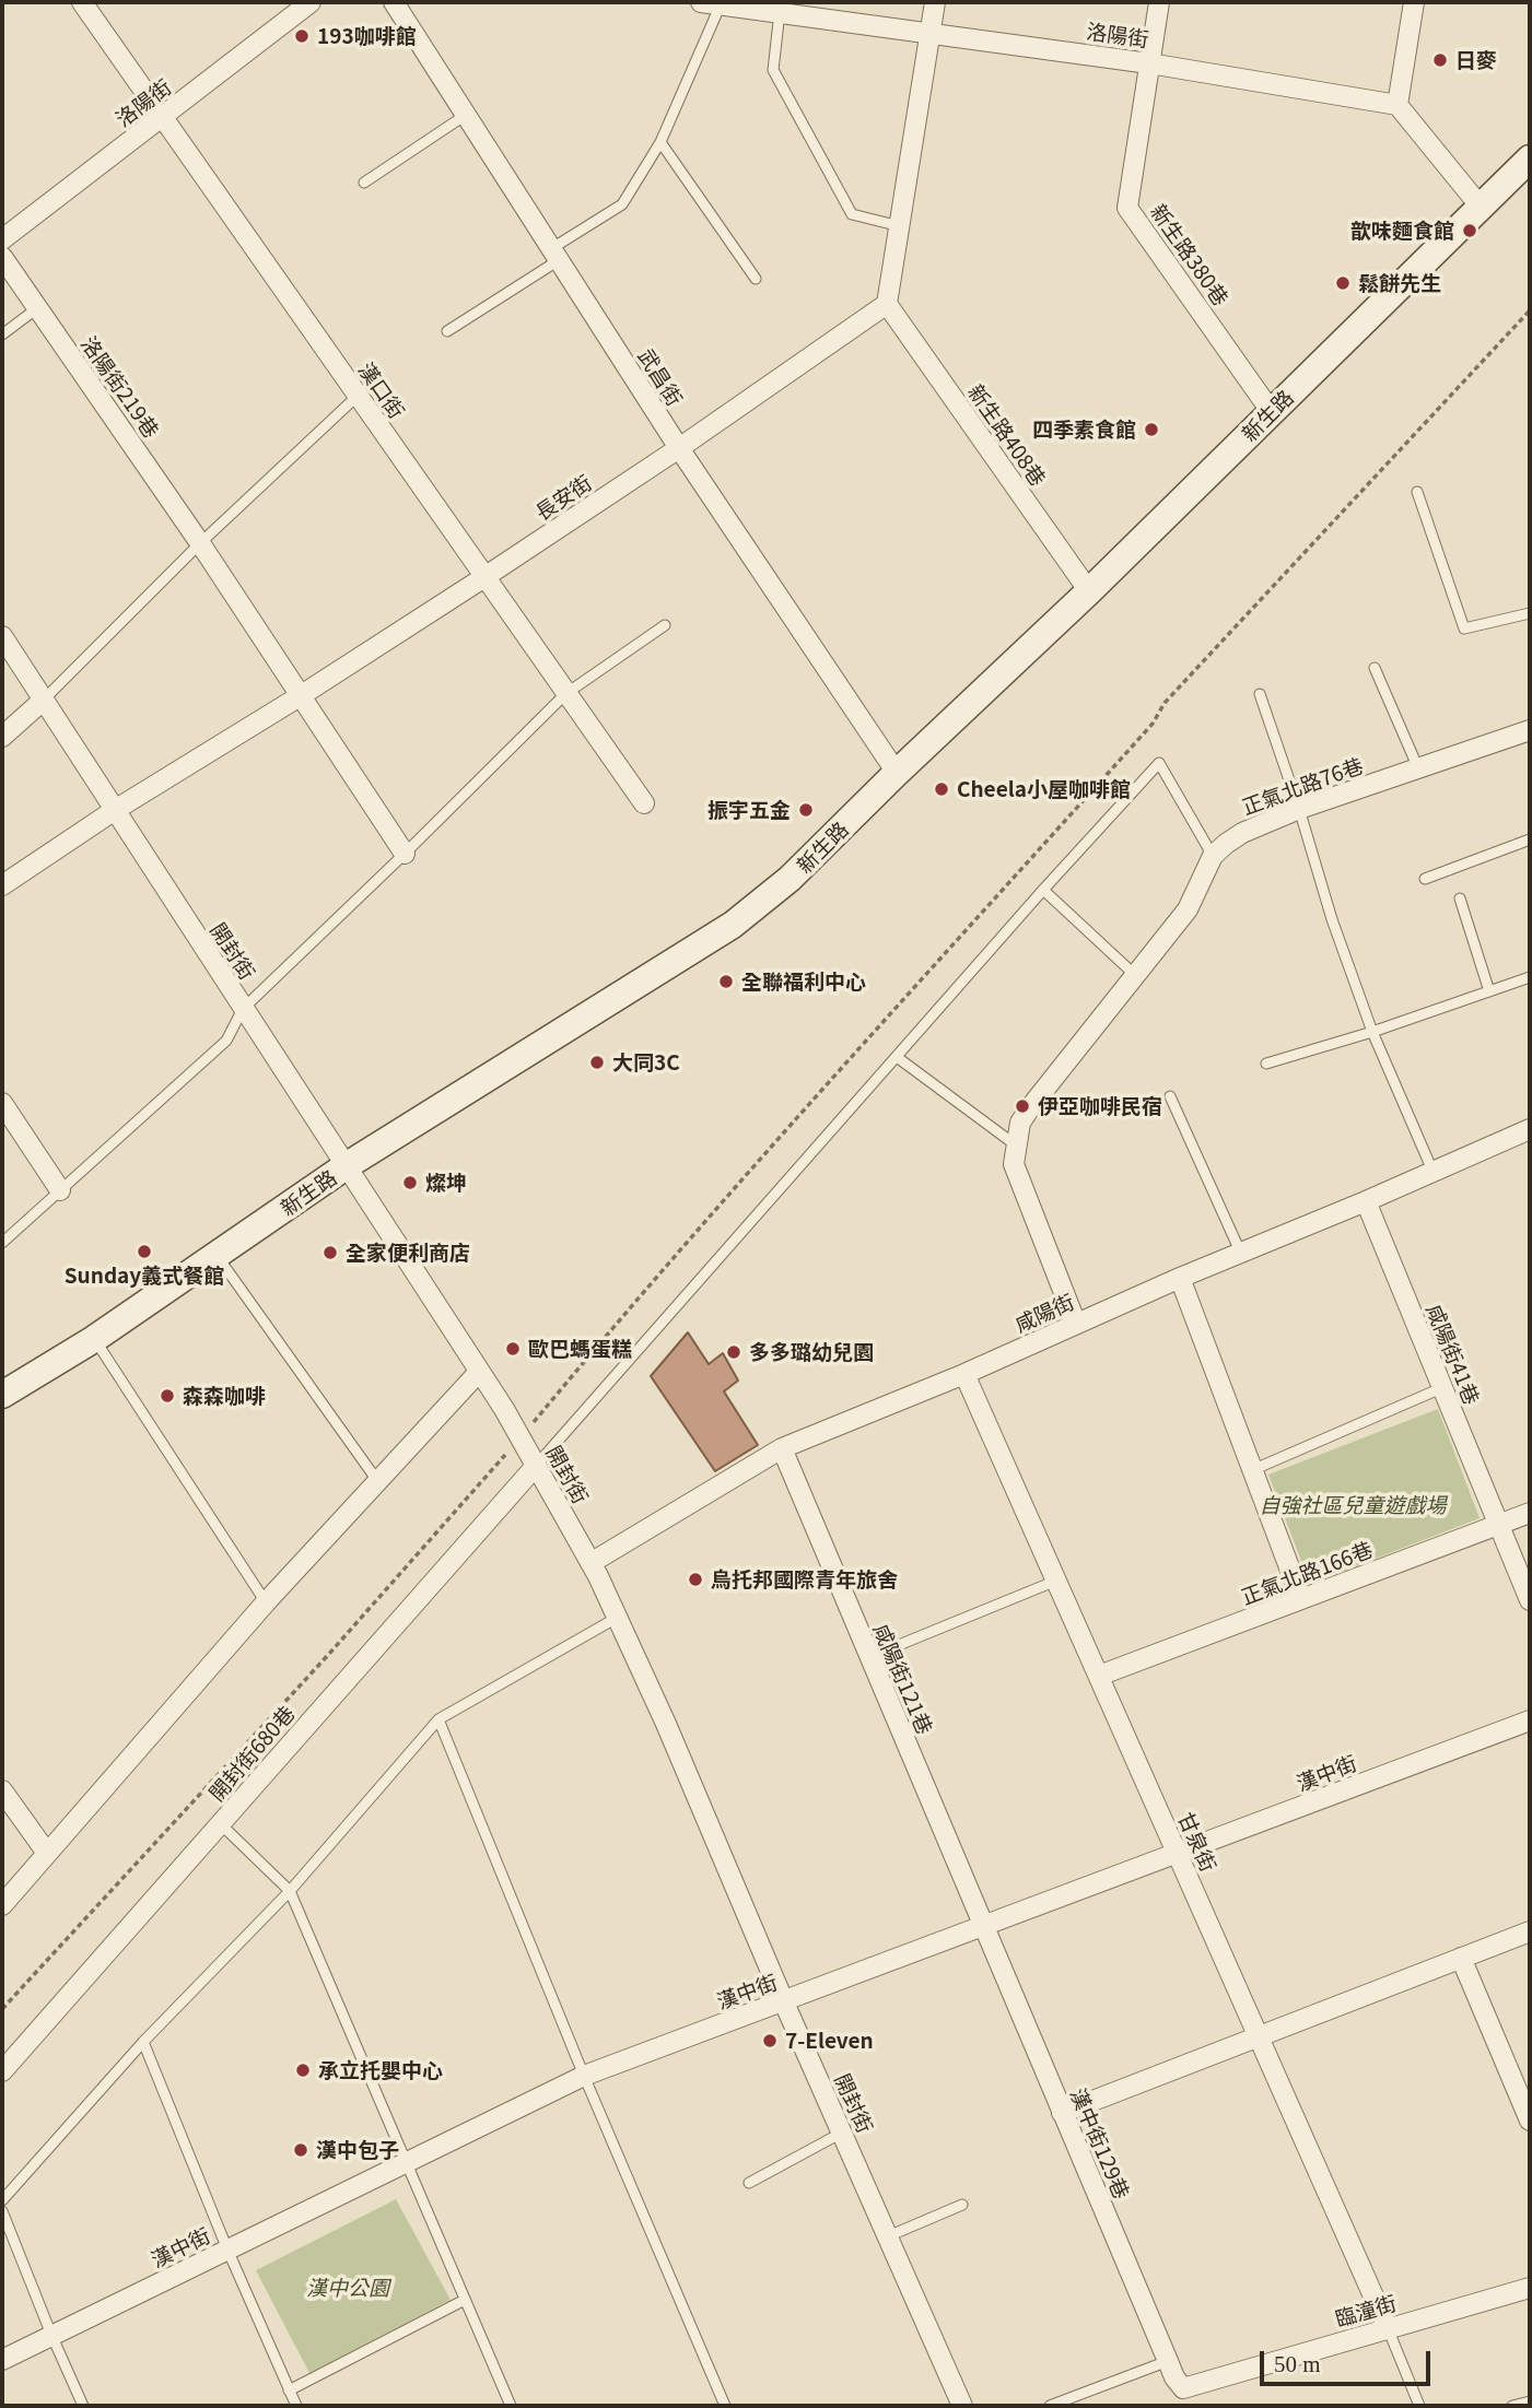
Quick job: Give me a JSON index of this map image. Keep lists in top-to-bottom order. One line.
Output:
{"streets":{"street":["洛陽街","新生路380巷","武昌街","洛陽街219巷","漢口街","新生路","新生路408巷","長安街","正氣北路76巷","開封街","咸陽街","咸陽街41巷","正氣北路166巷","咸陽街121巷","開封街680巷","漢中街","甘泉街","漢中街129巷","臨潼街"]},"crossings":[["洛陽街","新生路380巷"],["洛陽街","漢口街"],["新生路380巷","新生路"],["武昌街","新生路"],["武昌街","長安街"],["洛陽街219巷","長安街"],["漢口街","長安街"],["新生路","新生路408巷"],["新生路","開封街"],["新生路408巷","長安街"],["長安街","開封街"],["開封街","咸陽街"],["開封街","開封街680巷"],["開封街","漢中街"],["咸陽街","咸陽街41巷"],["咸陽街","咸陽街121巷"],["咸陽街","甘泉街"],["咸陽街41巷","正氣北路166巷"],["正氣北路166巷","甘泉街"],["咸陽街121巷","漢中街"],["咸陽街121巷","漢中街129巷"],["漢中街","甘泉街"],["漢中街","漢中街129巷"],["甘泉街","臨潼街"],["漢中街129巷","臨潼街"]],"parks":["自強社區兒童遊戲場","漢中公園"],"places":["193咖啡館","日麥","歆味麵食館","鬆餅先生","四季素食館","Cheela小屋咖啡館","振宇五金","全聯福利中心","大同3C","伊亞咖啡民宿","燦坤","Sunday義式餐館","全家便利商店","歐巴螞蛋糕","多多璐幼兒園","森森咖啡","烏托邦國際青年旅舍","7-Eleven","承立托嬰中心","漢中包子"],"scale_bar":"50 m"}
